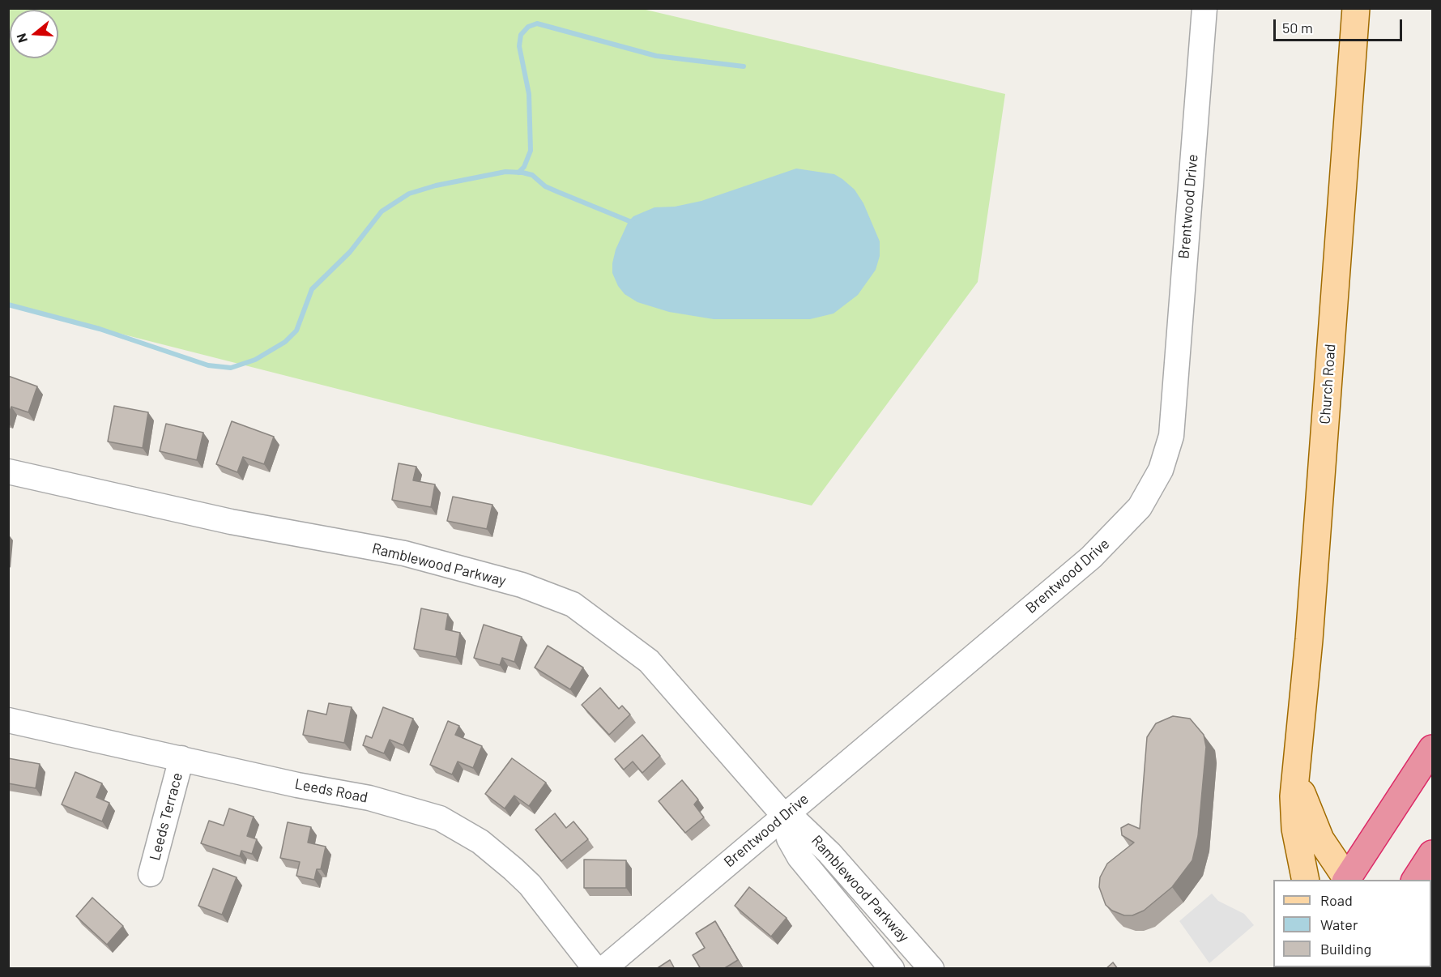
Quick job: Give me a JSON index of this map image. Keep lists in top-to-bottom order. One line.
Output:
{"streets":{"main road":["Church Road"],"street":["Brentwood Drive","Ramblewood Parkway","Leeds Road","Leeds Terrace"]},"crossings":[["Brentwood Drive","Ramblewood Parkway"],["Leeds Road","Leeds Terrace"]],"legend":["Road","Water","Building"],"scale_bar":"50 m","north":"left"}
